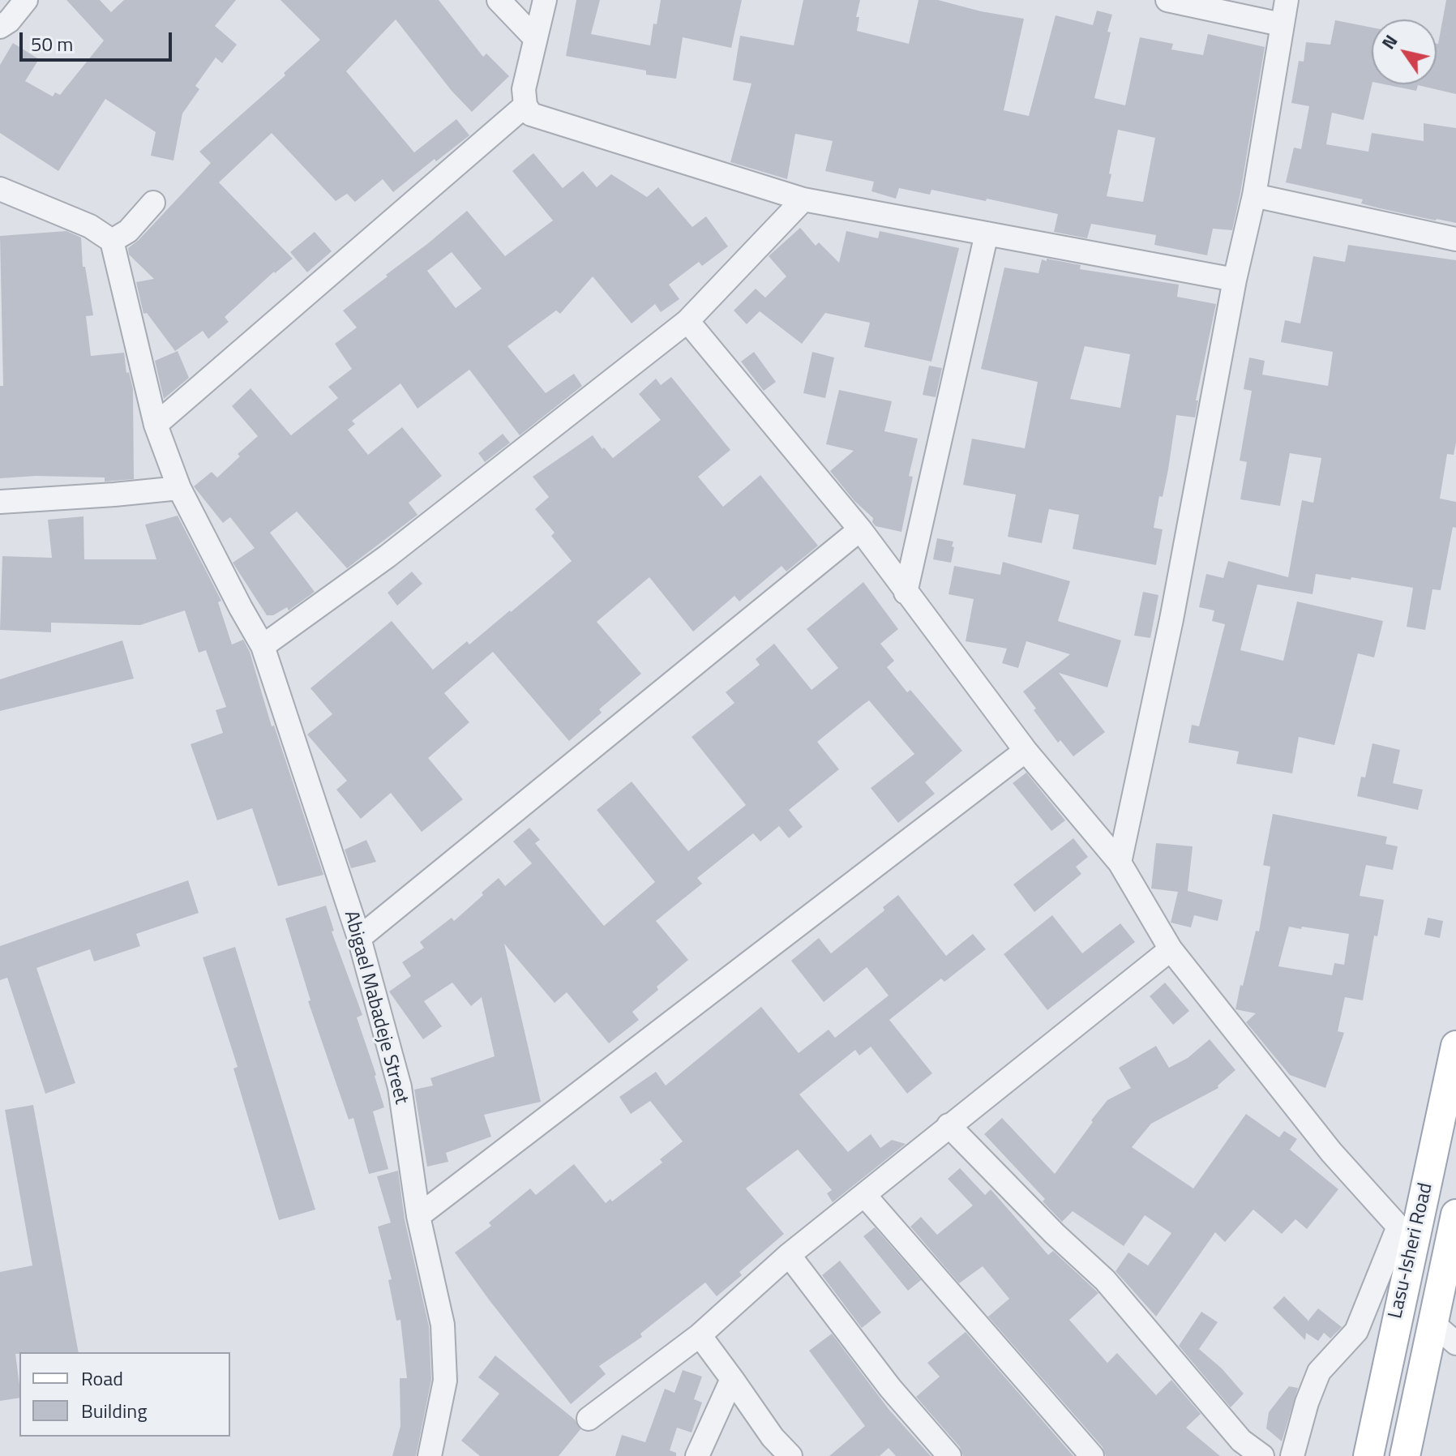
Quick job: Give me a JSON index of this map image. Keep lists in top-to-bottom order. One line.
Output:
{"streets":{"main road":["Lasu-Isheri Road"],"street":["Abigael Mabadeje Street"]},"legend":["Road","Building"],"scale_bar":"50 m","north":"top left"}
